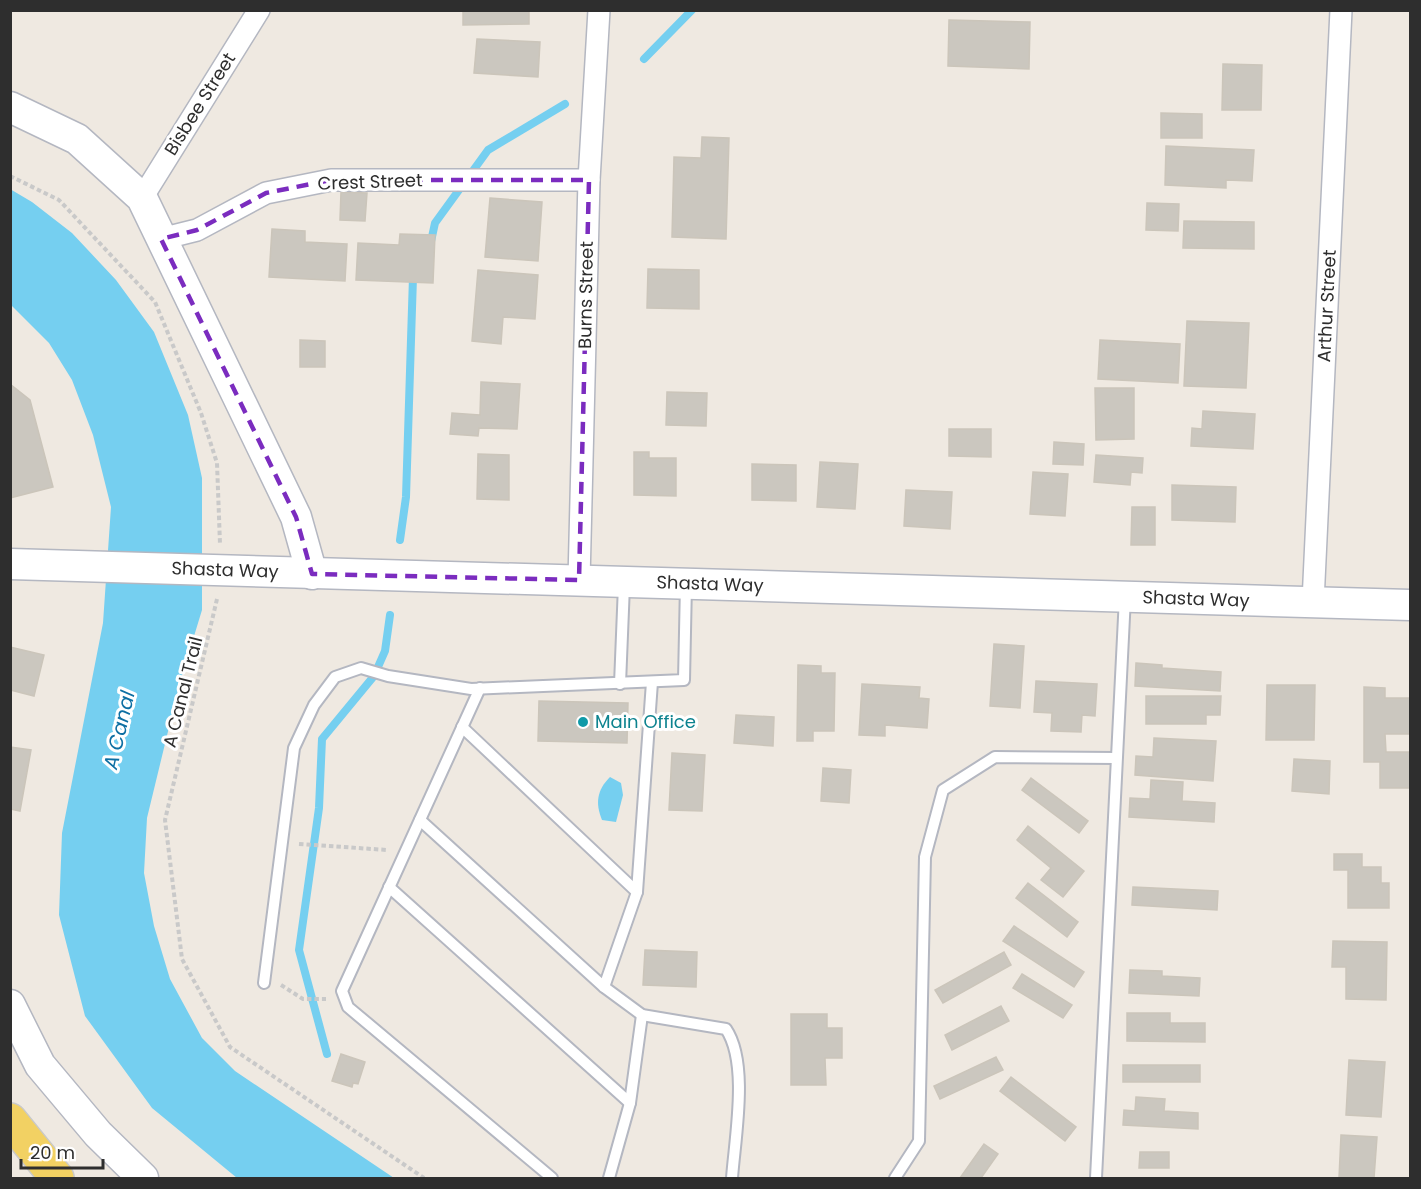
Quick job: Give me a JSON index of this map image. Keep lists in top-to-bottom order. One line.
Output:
{"streets":{"main road":["Shasta Way"],"street":["Bisbee Street","Crest Street","Burns Street","Arthur Street"],"path":["A Canal Trail"]},"crossings":[["Crest Street","Burns Street"],["Burns Street","Shasta Way"],["Arthur Street","Shasta Way"],["Shasta Way","A Canal Trail"]],"water":["A Canal"],"places":["Main Office"],"scale_bar":"20 m"}
